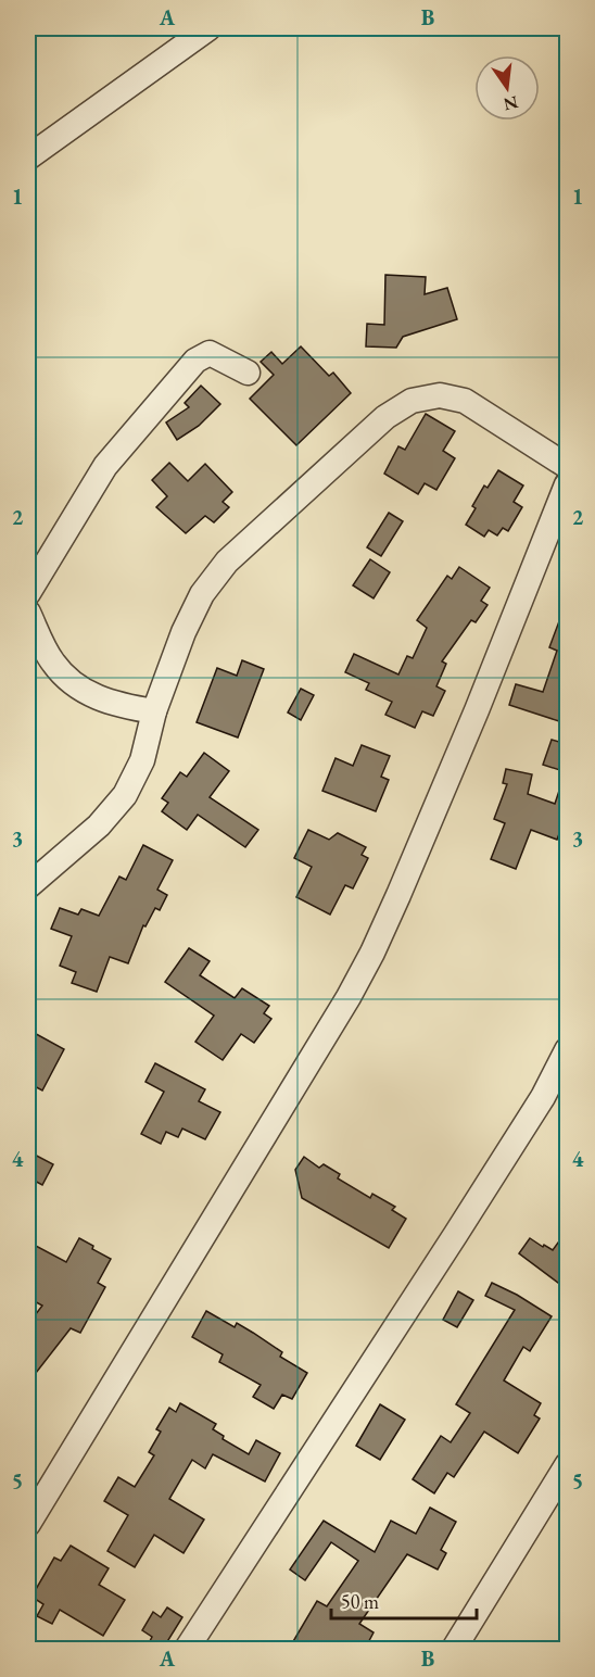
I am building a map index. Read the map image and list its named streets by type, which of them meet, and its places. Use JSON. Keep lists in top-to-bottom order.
{
  "scale_bar": "50 m",
  "north": "bottom",
  "grid": {
    "columns": ["A", "B"],
    "rows": [
      "1",
      "2",
      "3",
      "4",
      "5"
    ]
  }
}
